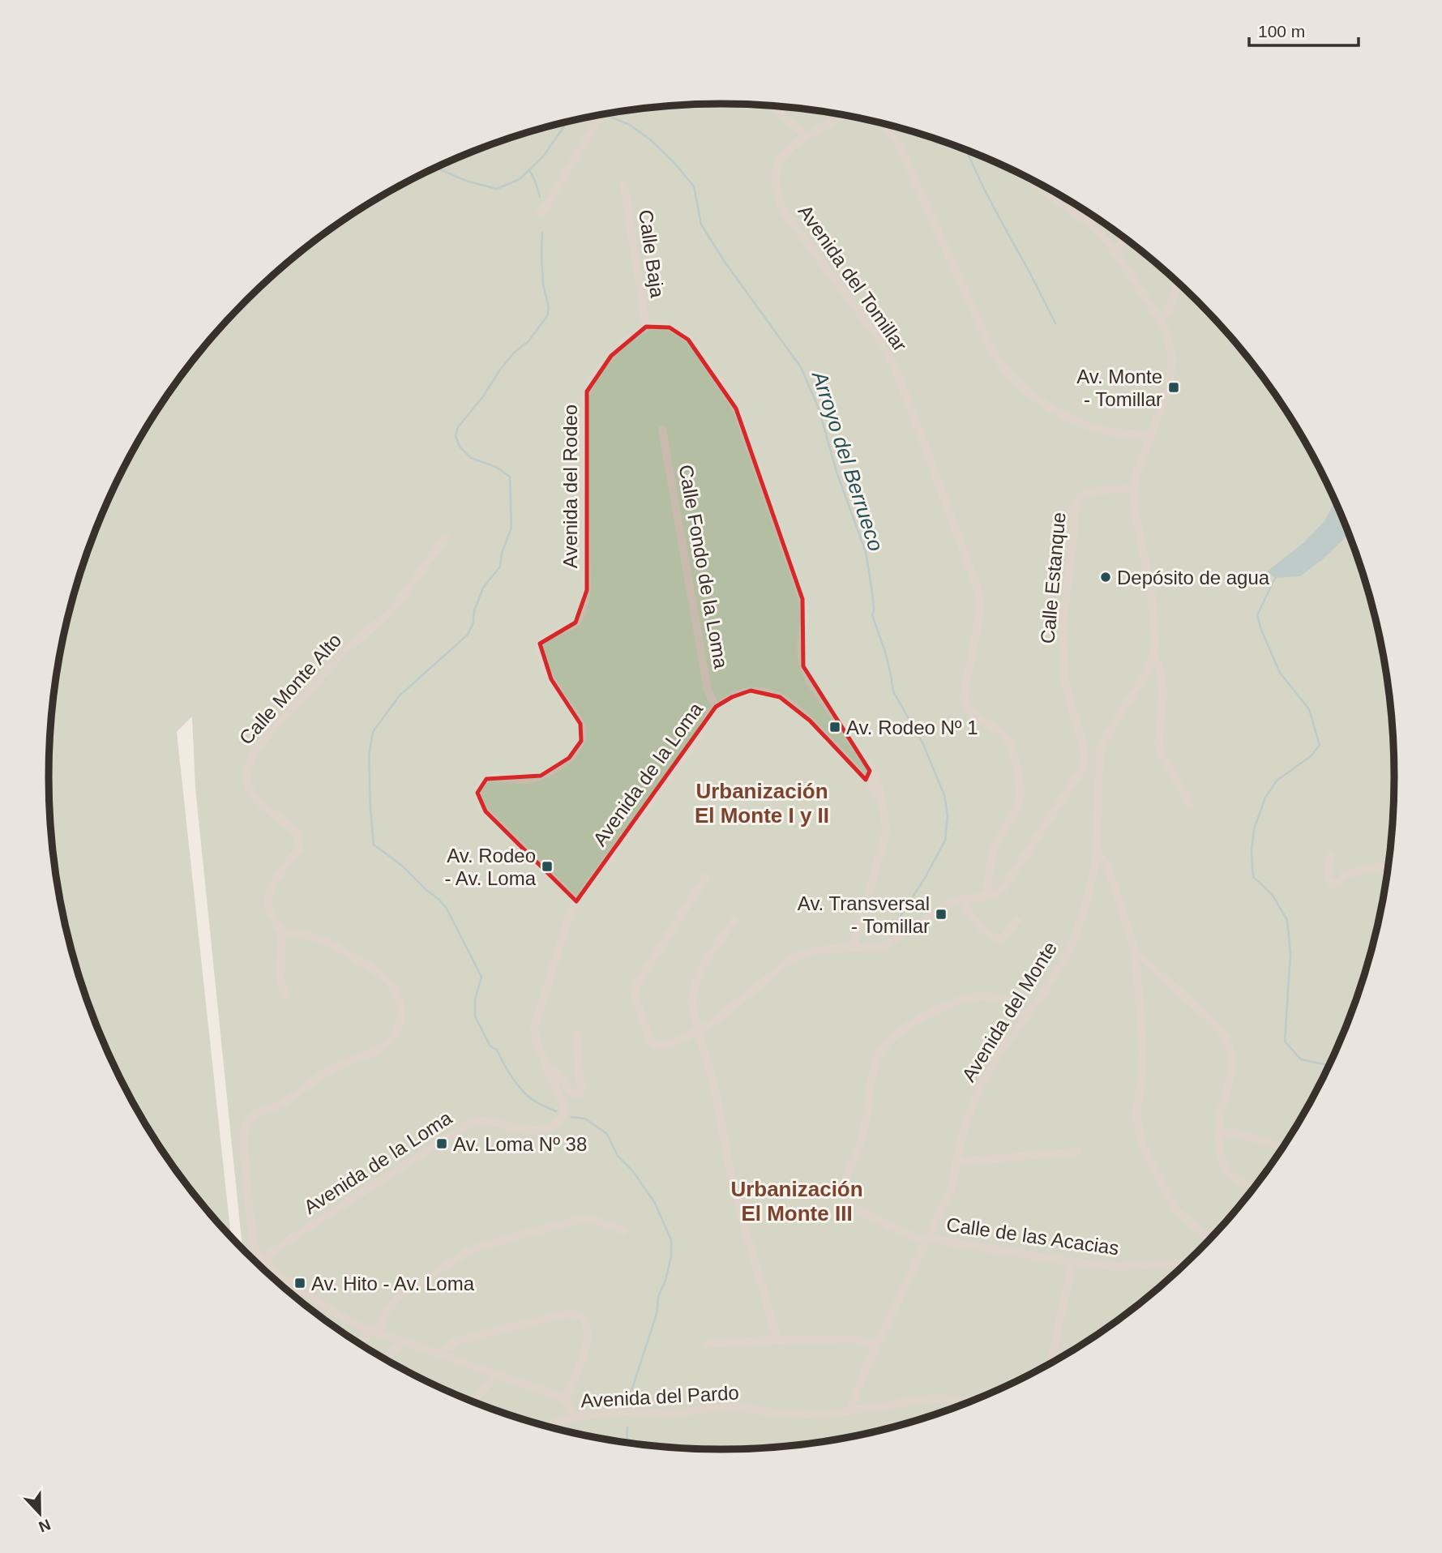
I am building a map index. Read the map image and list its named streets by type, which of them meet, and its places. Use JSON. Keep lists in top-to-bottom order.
{
  "streets": {
    "street": [
      "Calle Baja",
      "Avenida del Tomillar",
      "Avenida del Rodeo",
      "Calle Fondo de la Loma",
      "Calle Estanque",
      "Calle Monte Alto",
      "Avenida de la Loma",
      "Avenida del Monte",
      "Calle de las Acacias",
      "Avenida del Pardo"
    ]
  },
  "crossings": [
    ["Calle Baja", "Avenida del Rodeo"],
    ["Avenida del Tomillar", "Avenida del Monte"],
    ["Avenida del Rodeo", "Avenida de la Loma"],
    ["Calle Fondo de la Loma", "Avenida de la Loma"],
    ["Calle Estanque", "Avenida del Monte"],
    ["Avenida del Monte", "Calle de las Acacias"],
    ["Avenida del Monte", "Avenida del Pardo"]
  ],
  "districts": ["Urbanización El Monte I y II", "Urbanización El Monte III"],
  "water": ["Arroyo del Berrueco"],
  "places": {
    "transit": [
      "Av. Monte - Tomillar",
      "Av. Rodeo Nº 1",
      "Av. Rodeo - Av. Loma",
      "Av. Transversal - Tomillar",
      "Av. Loma Nº 38",
      "Av. Hito - Av. Loma"
    ],
    "other": ["Depósito de agua"]
  },
  "scale_bar": "100 m",
  "north": "bottom"
}
